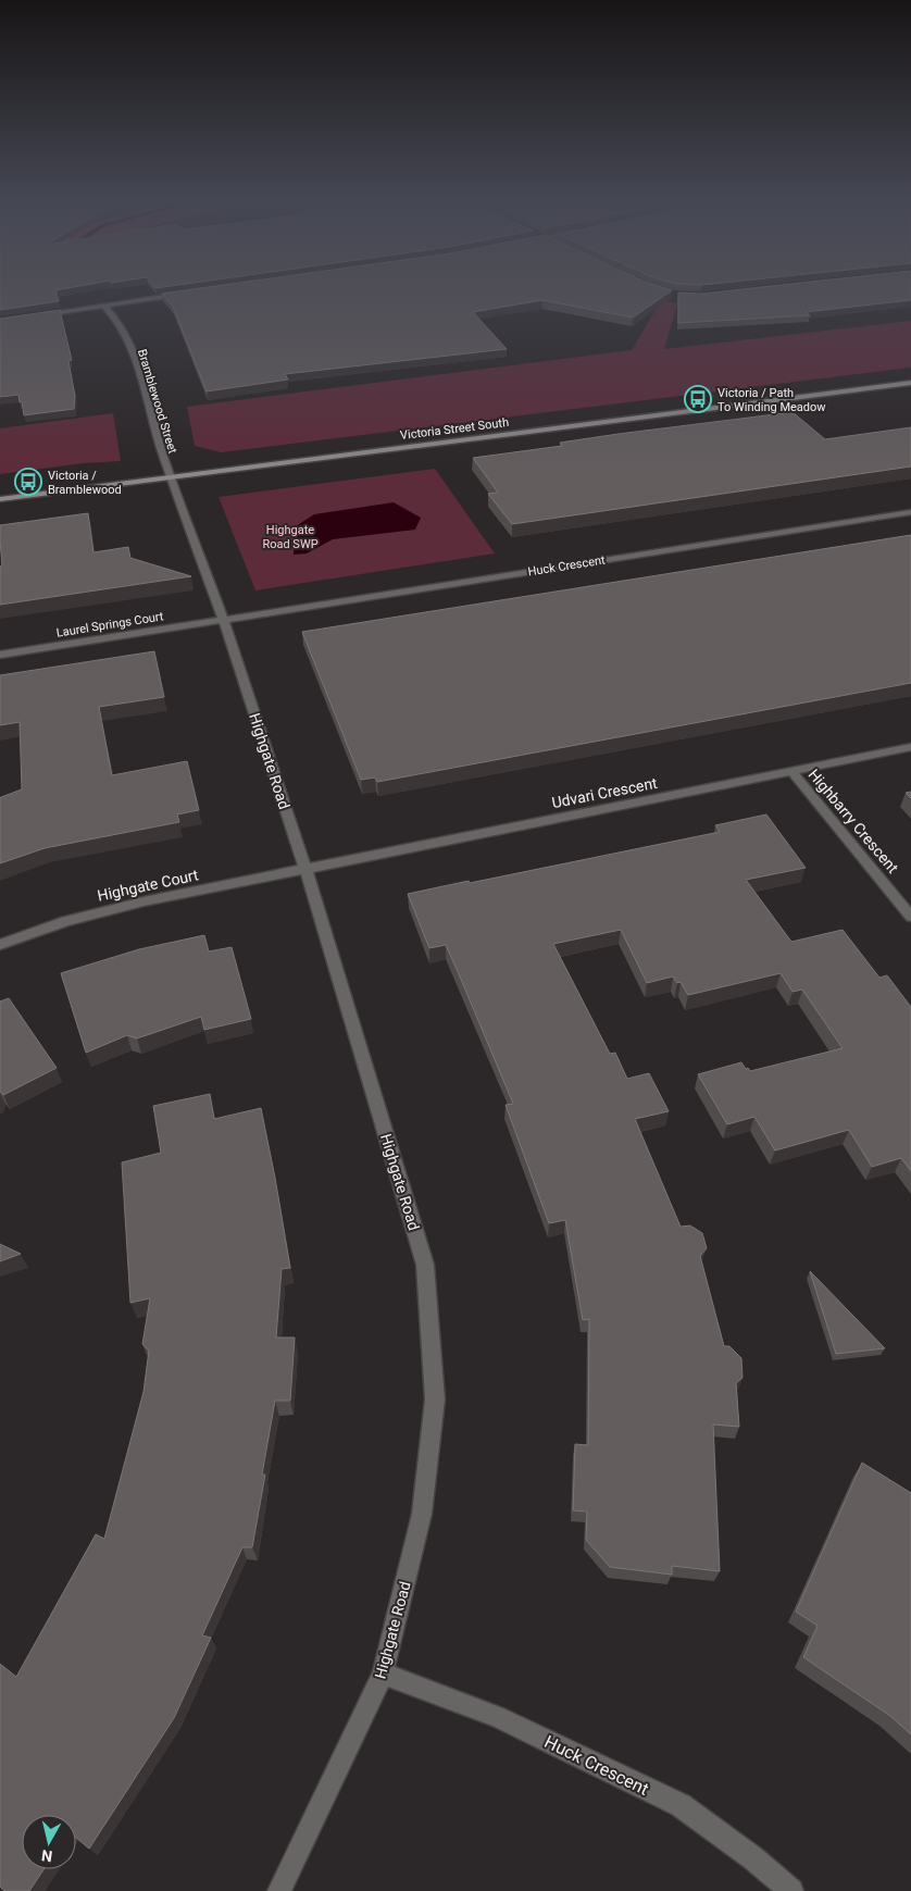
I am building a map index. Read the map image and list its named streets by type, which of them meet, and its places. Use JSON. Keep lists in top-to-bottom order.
{
  "streets": {
    "main road": ["Victoria Street South"],
    "street": [
      "Bramblewood Street",
      "Huck Crescent",
      "Laurel Springs Court",
      "Highgate Road",
      "Udvari Crescent",
      "Highbarry Crescent",
      "Highgate Court"
    ]
  },
  "crossings": [
    ["Bramblewood Street", "Victoria Street South"],
    ["Bramblewood Street", "Highgate Road"],
    ["Victoria Street South", "Highgate Road"],
    ["Huck Crescent", "Laurel Springs Court"],
    ["Huck Crescent", "Highgate Road"],
    ["Laurel Springs Court", "Highgate Road"],
    ["Highgate Road", "Udvari Crescent"],
    ["Highgate Road", "Highgate Court"],
    ["Udvari Crescent", "Highbarry Crescent"],
    ["Udvari Crescent", "Highgate Court"]
  ],
  "parks": ["Highgate Road SWP"],
  "places": {
    "bus stop": ["Victoria / Path To Winding Meadow", "Victoria / Bramblewood"]
  },
  "north": "bottom"
}
